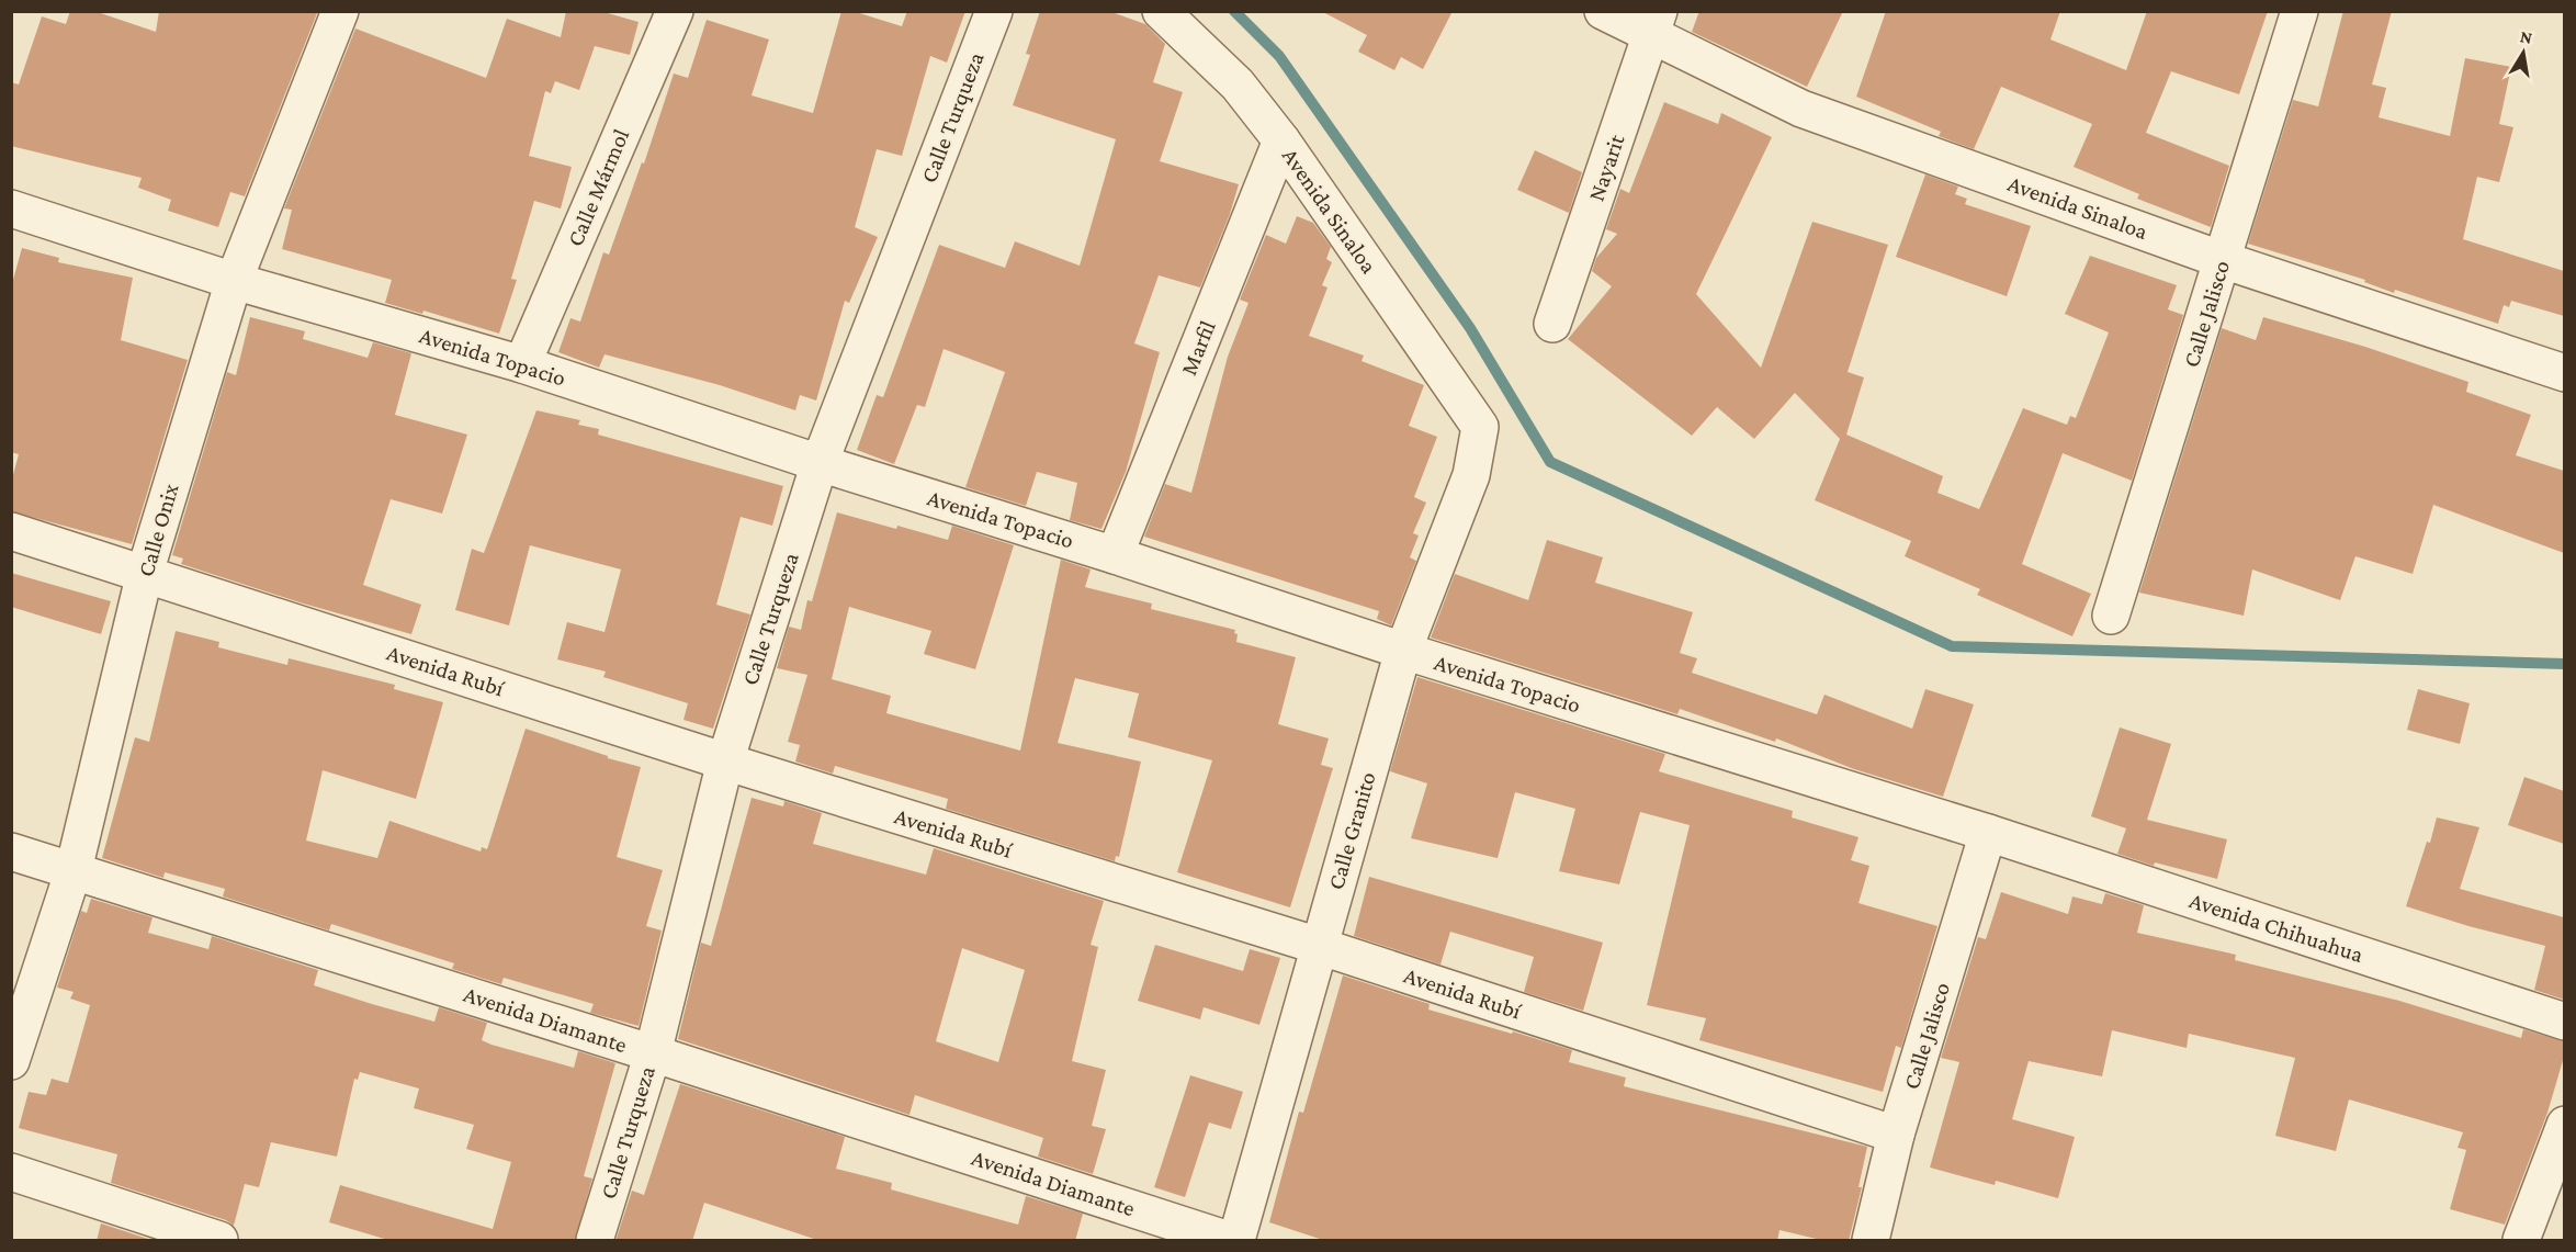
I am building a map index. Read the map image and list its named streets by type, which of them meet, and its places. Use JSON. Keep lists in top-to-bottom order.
{
  "streets": {
    "street": [
      "Calle Turqueza",
      "Nayarit",
      "Calle Mármol",
      "Avenida Sinaloa",
      "Calle Jalisco",
      "Marfil",
      "Avenida Topacio",
      "Calle Onix",
      "Avenida Rubí",
      "Calle Granito",
      "Avenida Chihuahua",
      "Avenida Diamante"
    ]
  },
  "crossings": [
    ["Calle Turqueza", "Avenida Topacio"],
    ["Calle Turqueza", "Avenida Rubí"],
    ["Calle Turqueza", "Avenida Diamante"],
    ["Nayarit", "Avenida Sinaloa"],
    ["Calle Mármol", "Avenida Topacio"],
    ["Avenida Sinaloa", "Calle Jalisco"],
    ["Avenida Sinaloa", "Marfil"],
    ["Avenida Sinaloa", "Calle Granito"],
    ["Calle Jalisco", "Avenida Topacio"],
    ["Calle Jalisco", "Avenida Rubí"],
    ["Calle Jalisco", "Avenida Chihuahua"],
    ["Marfil", "Avenida Topacio"],
    ["Avenida Topacio", "Calle Onix"],
    ["Avenida Topacio", "Calle Granito"],
    ["Avenida Topacio", "Avenida Chihuahua"],
    ["Calle Onix", "Avenida Rubí"],
    ["Calle Onix", "Avenida Diamante"],
    ["Avenida Rubí", "Calle Granito"]
  ],
  "north": "top"
}
